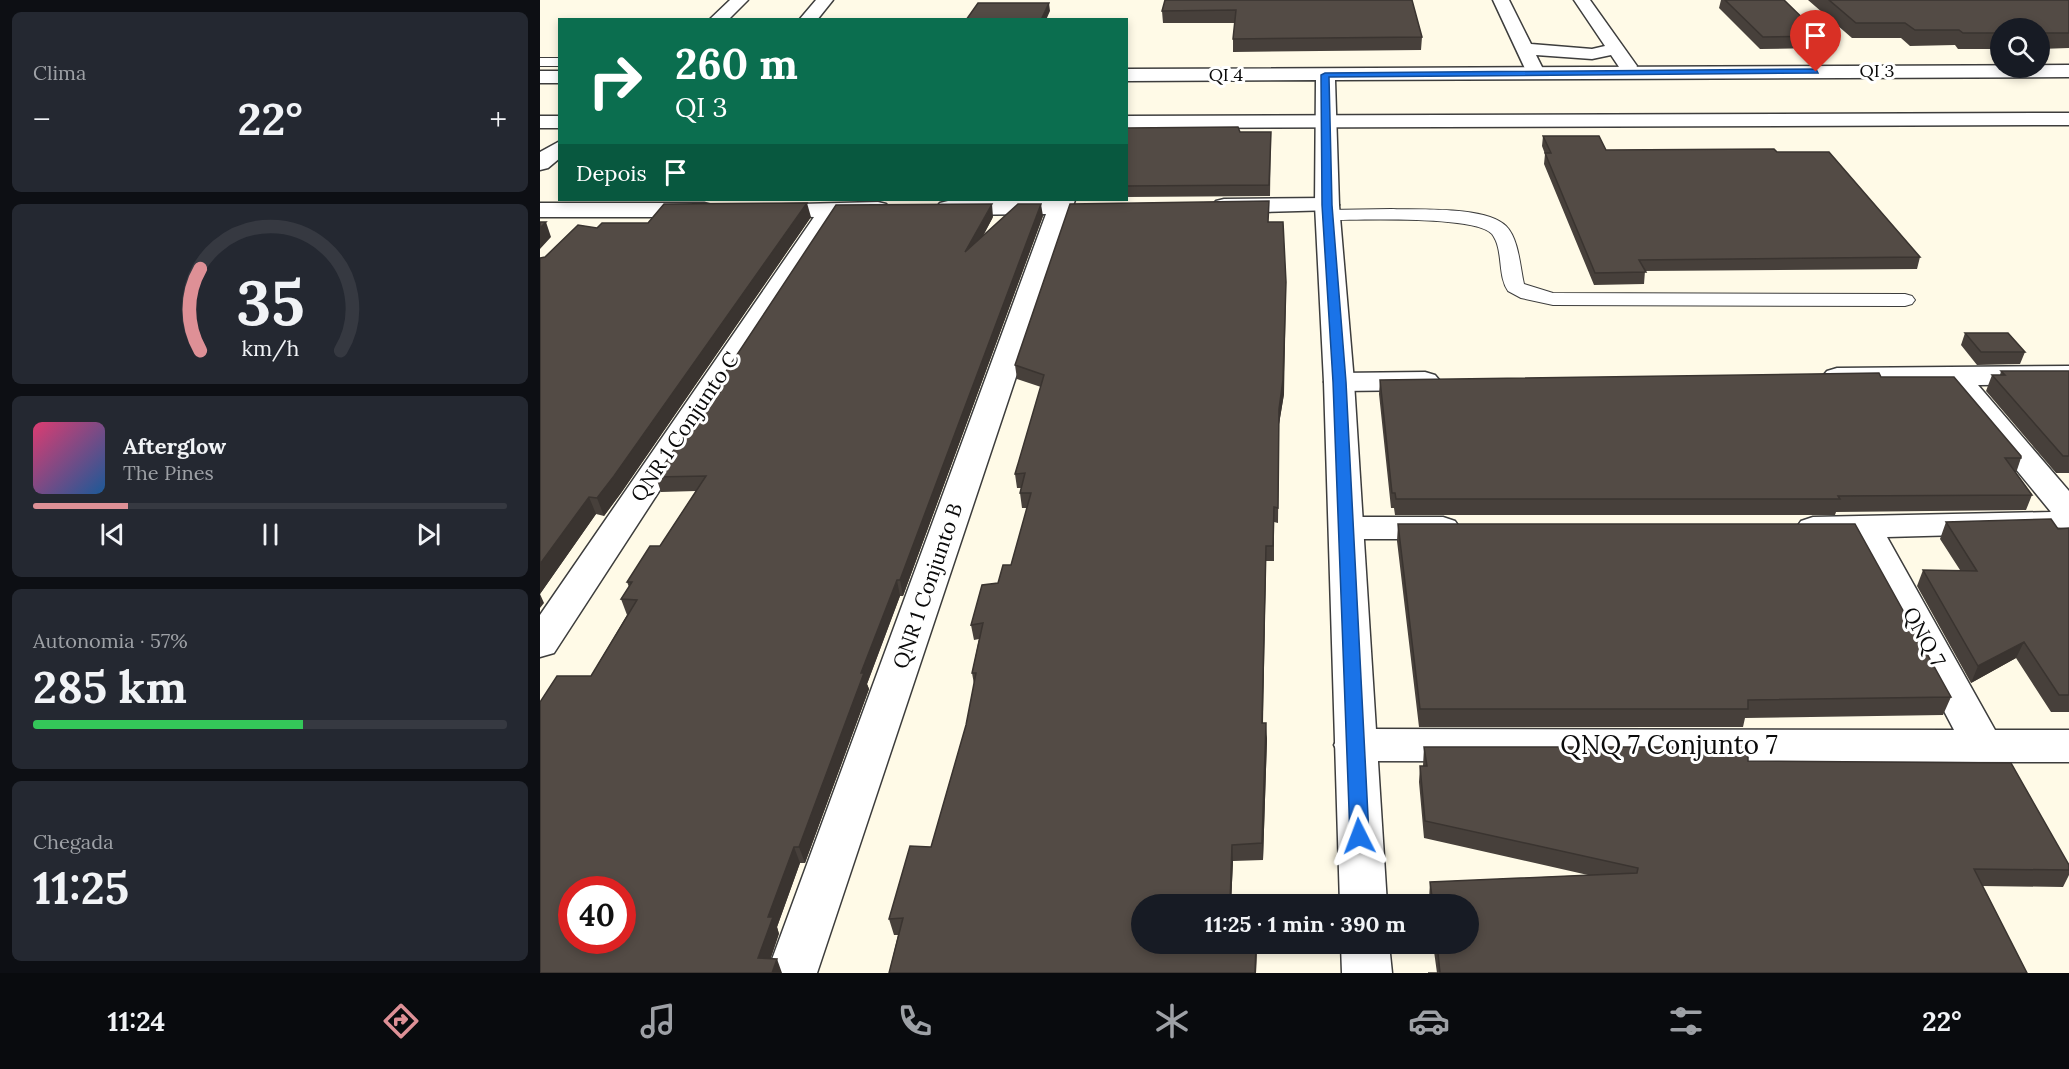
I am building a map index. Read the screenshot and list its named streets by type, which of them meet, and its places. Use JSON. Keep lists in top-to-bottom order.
{
  "streets": {
    "street": [
      "QI 3",
      "QI 4",
      "QNR 1 Conjunto C",
      "QNR 1 Conjunto B",
      "QNQ 7",
      "QNQ 7 Conjunto 7"
    ]
  },
  "crossings": [
    ["QI 3", "QI 4"],
    ["QNQ 7", "QNQ 7 Conjunto 7"]
  ],
  "page": {
    "tile": [
      "Clima",
      ["Autonomia · 57%", "285 km"],
      ["Chegada", "11:25"]
    ],
    "turn": ["260 m", "QI 3"],
    "heat": ["−", "22°", "+"],
    "then": "Depois",
    "song": ["Afterglow", "The Pines"],
    "limit": "40",
    "trip": "11:25 · 1 min · 390 m",
    "tabs": ["11:24", "22°"],
    "gauge": ["35", "km/h"]
  }
}
